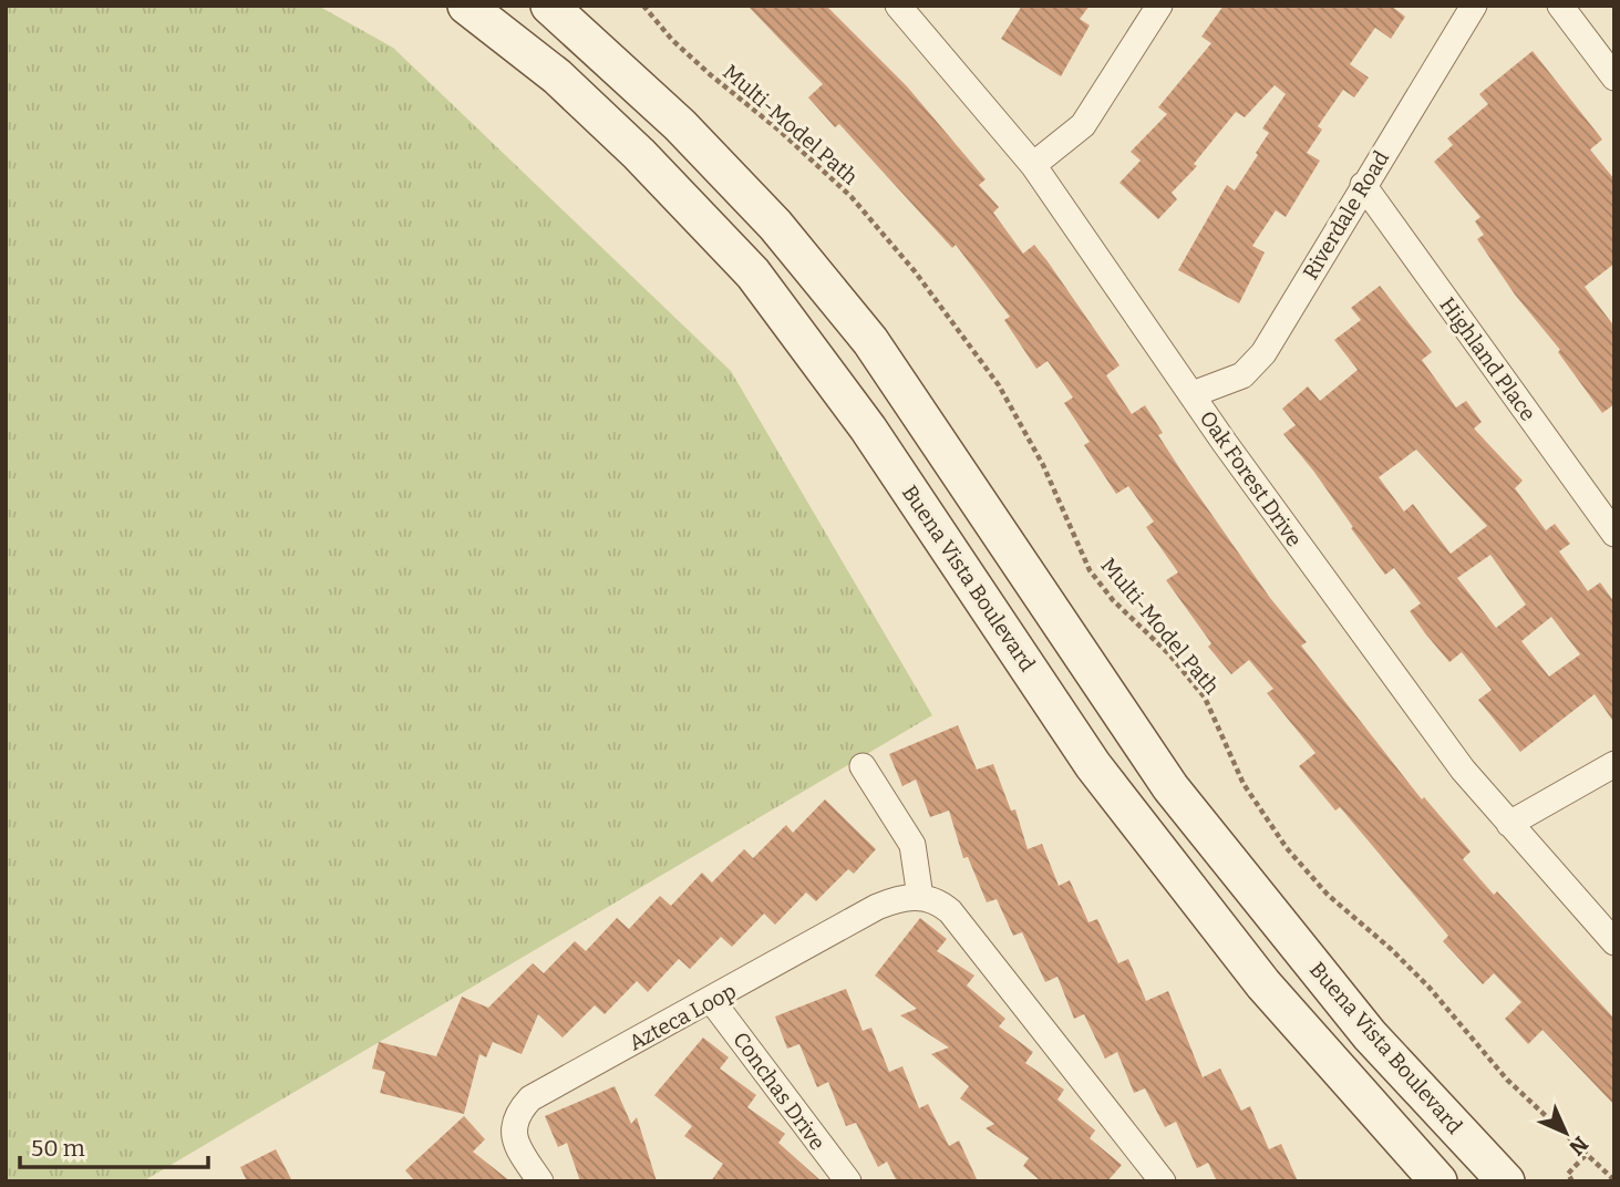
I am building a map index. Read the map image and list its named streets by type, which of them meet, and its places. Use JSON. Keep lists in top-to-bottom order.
{
  "streets": {
    "main road": ["Buena Vista Boulevard"],
    "street": [
      "Riverdale Road",
      "Highland Place",
      "Oak Forest Drive",
      "Azteca Loop",
      "Conchas Drive"
    ],
    "path": ["Multi-Model Path"]
  },
  "crossings": [
    ["Riverdale Road", "Highland Place"],
    ["Riverdale Road", "Oak Forest Drive"],
    ["Azteca Loop", "Conchas Drive"]
  ],
  "scale_bar": "50 m",
  "north": "bottom right"
}
